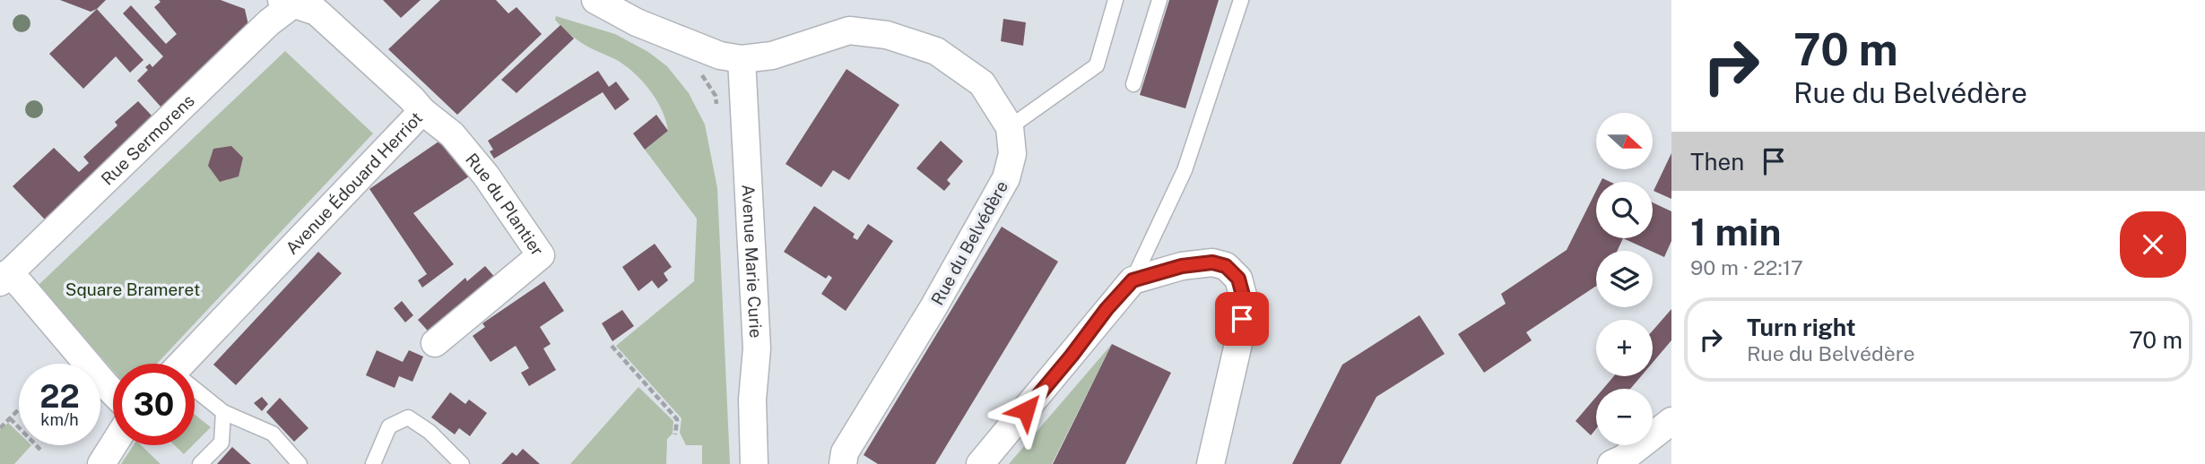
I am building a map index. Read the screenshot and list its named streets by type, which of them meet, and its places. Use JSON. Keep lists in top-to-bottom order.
{
  "streets": {
    "street": [
      "Rue Sermorens",
      "Avenue Édouard Herriot",
      "Rue du Plantier",
      "Rue du Belvédère",
      "Avenue Marie Curie"
    ]
  },
  "crossings": [
    ["Rue Sermorens", "Avenue Édouard Herriot"],
    ["Avenue Édouard Herriot", "Rue du Plantier"],
    ["Rue du Belvédère", "Avenue Marie Curie"]
  ],
  "parks": ["Square Brameret"],
  "north": "right",
  "page": {
    "turn": ["70 m", "Rue du Belvédère"],
    "map_buttons": ["+", "−"],
    "then": "Then",
    "heading": ["1 min", "90 m · 22:17"],
    "list": [
      {
        "name": "Turn right",
        "note": "Rue du Belvédère",
        "value": "70 m"
      }
    ],
    "speed": "22 km/h",
    "limit": "30"
  }
}
